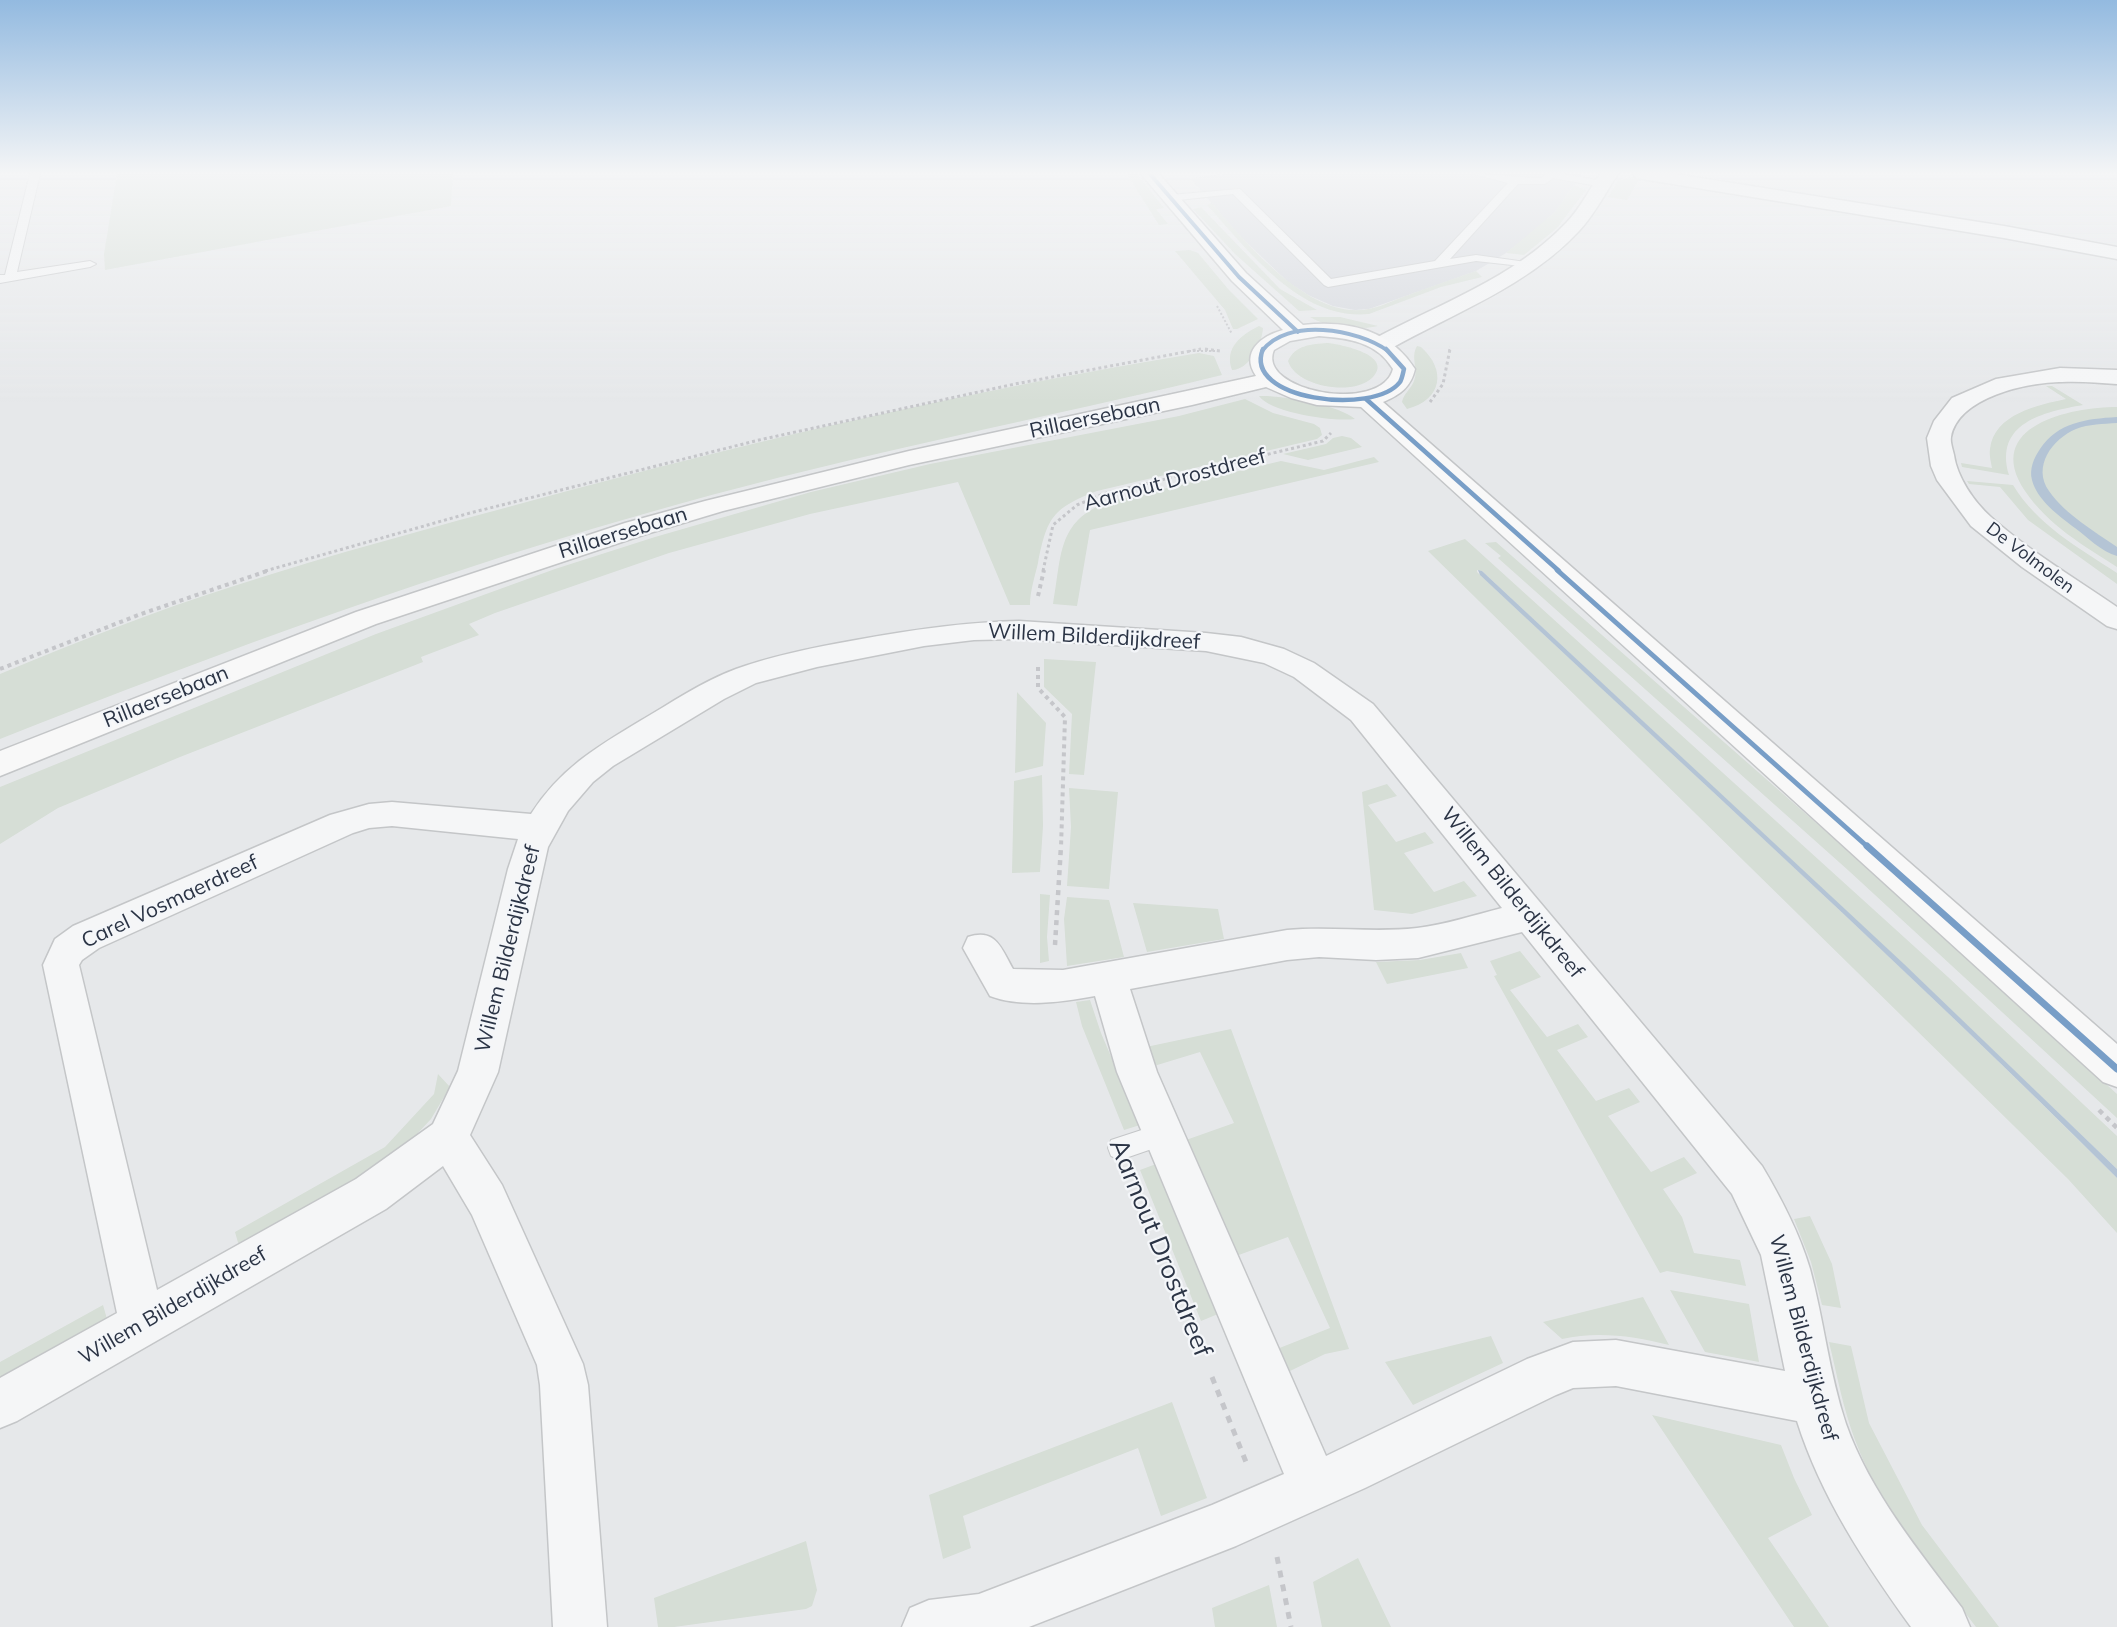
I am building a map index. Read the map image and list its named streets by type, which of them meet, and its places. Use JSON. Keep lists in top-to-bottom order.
{
  "streets": {
    "street": [
      "Rillaersebaan",
      "Aarnout Drostdreef",
      "De Volmolen",
      "Willem Bilderdijkdreef",
      "Carel Vosmaerdreef"
    ]
  },
  "crossings": [
    ["Aarnout Drostdreef", "Willem Bilderdijkdreef"],
    ["Willem Bilderdijkdreef", "Carel Vosmaerdreef"]
  ]
}
